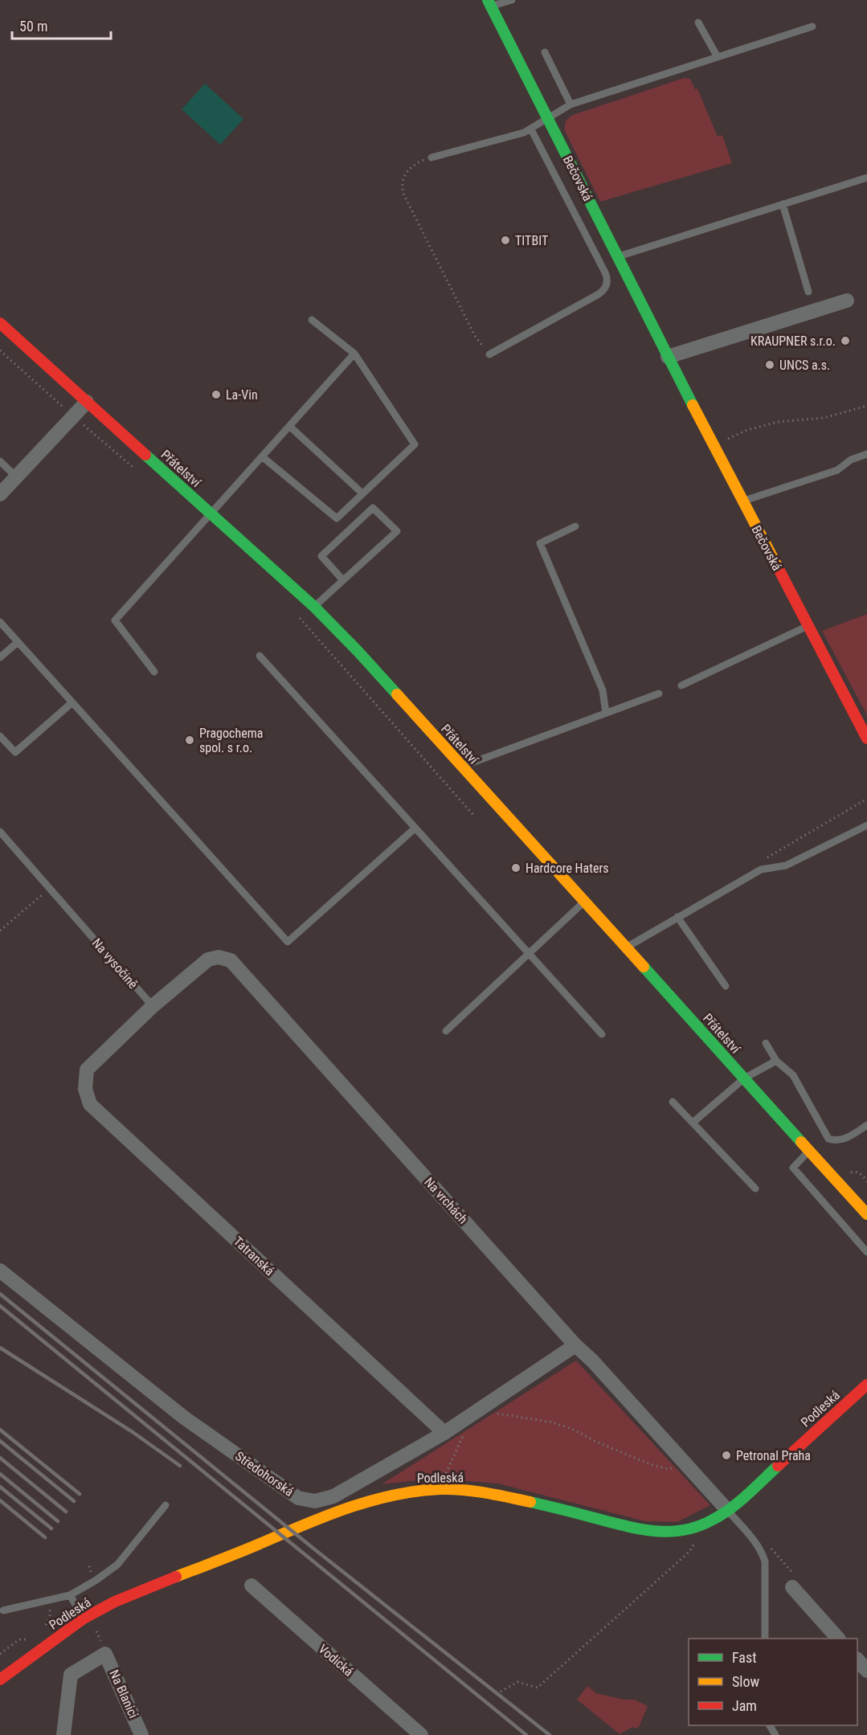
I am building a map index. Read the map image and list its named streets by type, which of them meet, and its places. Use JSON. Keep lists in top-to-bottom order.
{
  "streets": {
    "main road": ["Bečovská", "Přátelství", "Podleská"],
    "street": [
      "Na vrchách",
      "Tatranská",
      "Středohorská",
      "Vodická",
      "Na Blanici"
    ],
    "lane": ["Na vysočině"]
  },
  "crossings": [
    ["Na vysočině", "Na vrchách"],
    ["Na vysočině", "Tatranská"],
    ["Na vrchách", "Tatranská"],
    ["Na vrchách", "Podleská"],
    ["Na vrchách", "Středohorská"],
    ["Tatranská", "Středohorská"]
  ],
  "places": [
    "TITBIT",
    "KRAUPNER s.r.o.",
    "UNCS a.s.",
    "La-Vin",
    "Pragochema spol. s r.o.",
    "Hardcore Haters",
    "Petronal Praha"
  ],
  "legend": ["Fast", "Slow", "Jam"],
  "scale_bar": "50 m"
}
